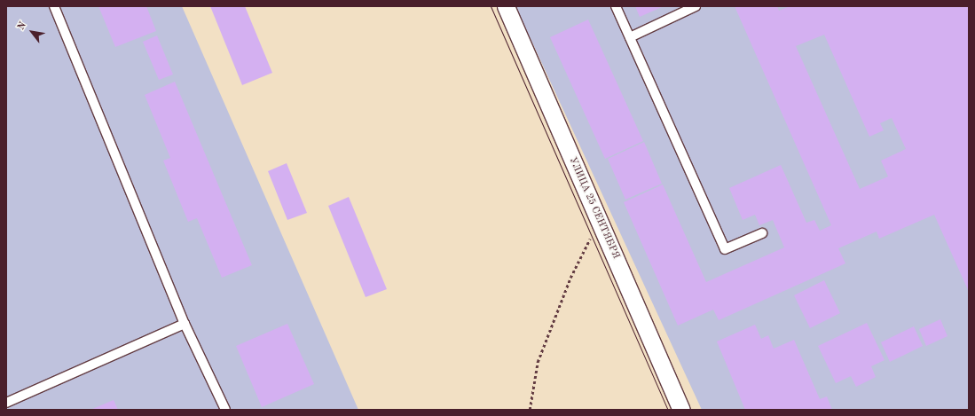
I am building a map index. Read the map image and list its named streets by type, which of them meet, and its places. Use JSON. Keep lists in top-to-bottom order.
{
  "streets": {
    "street": ["УЛИЦА 25 СЕНТЯБРЯ"]
  },
  "north": "top left"
}
